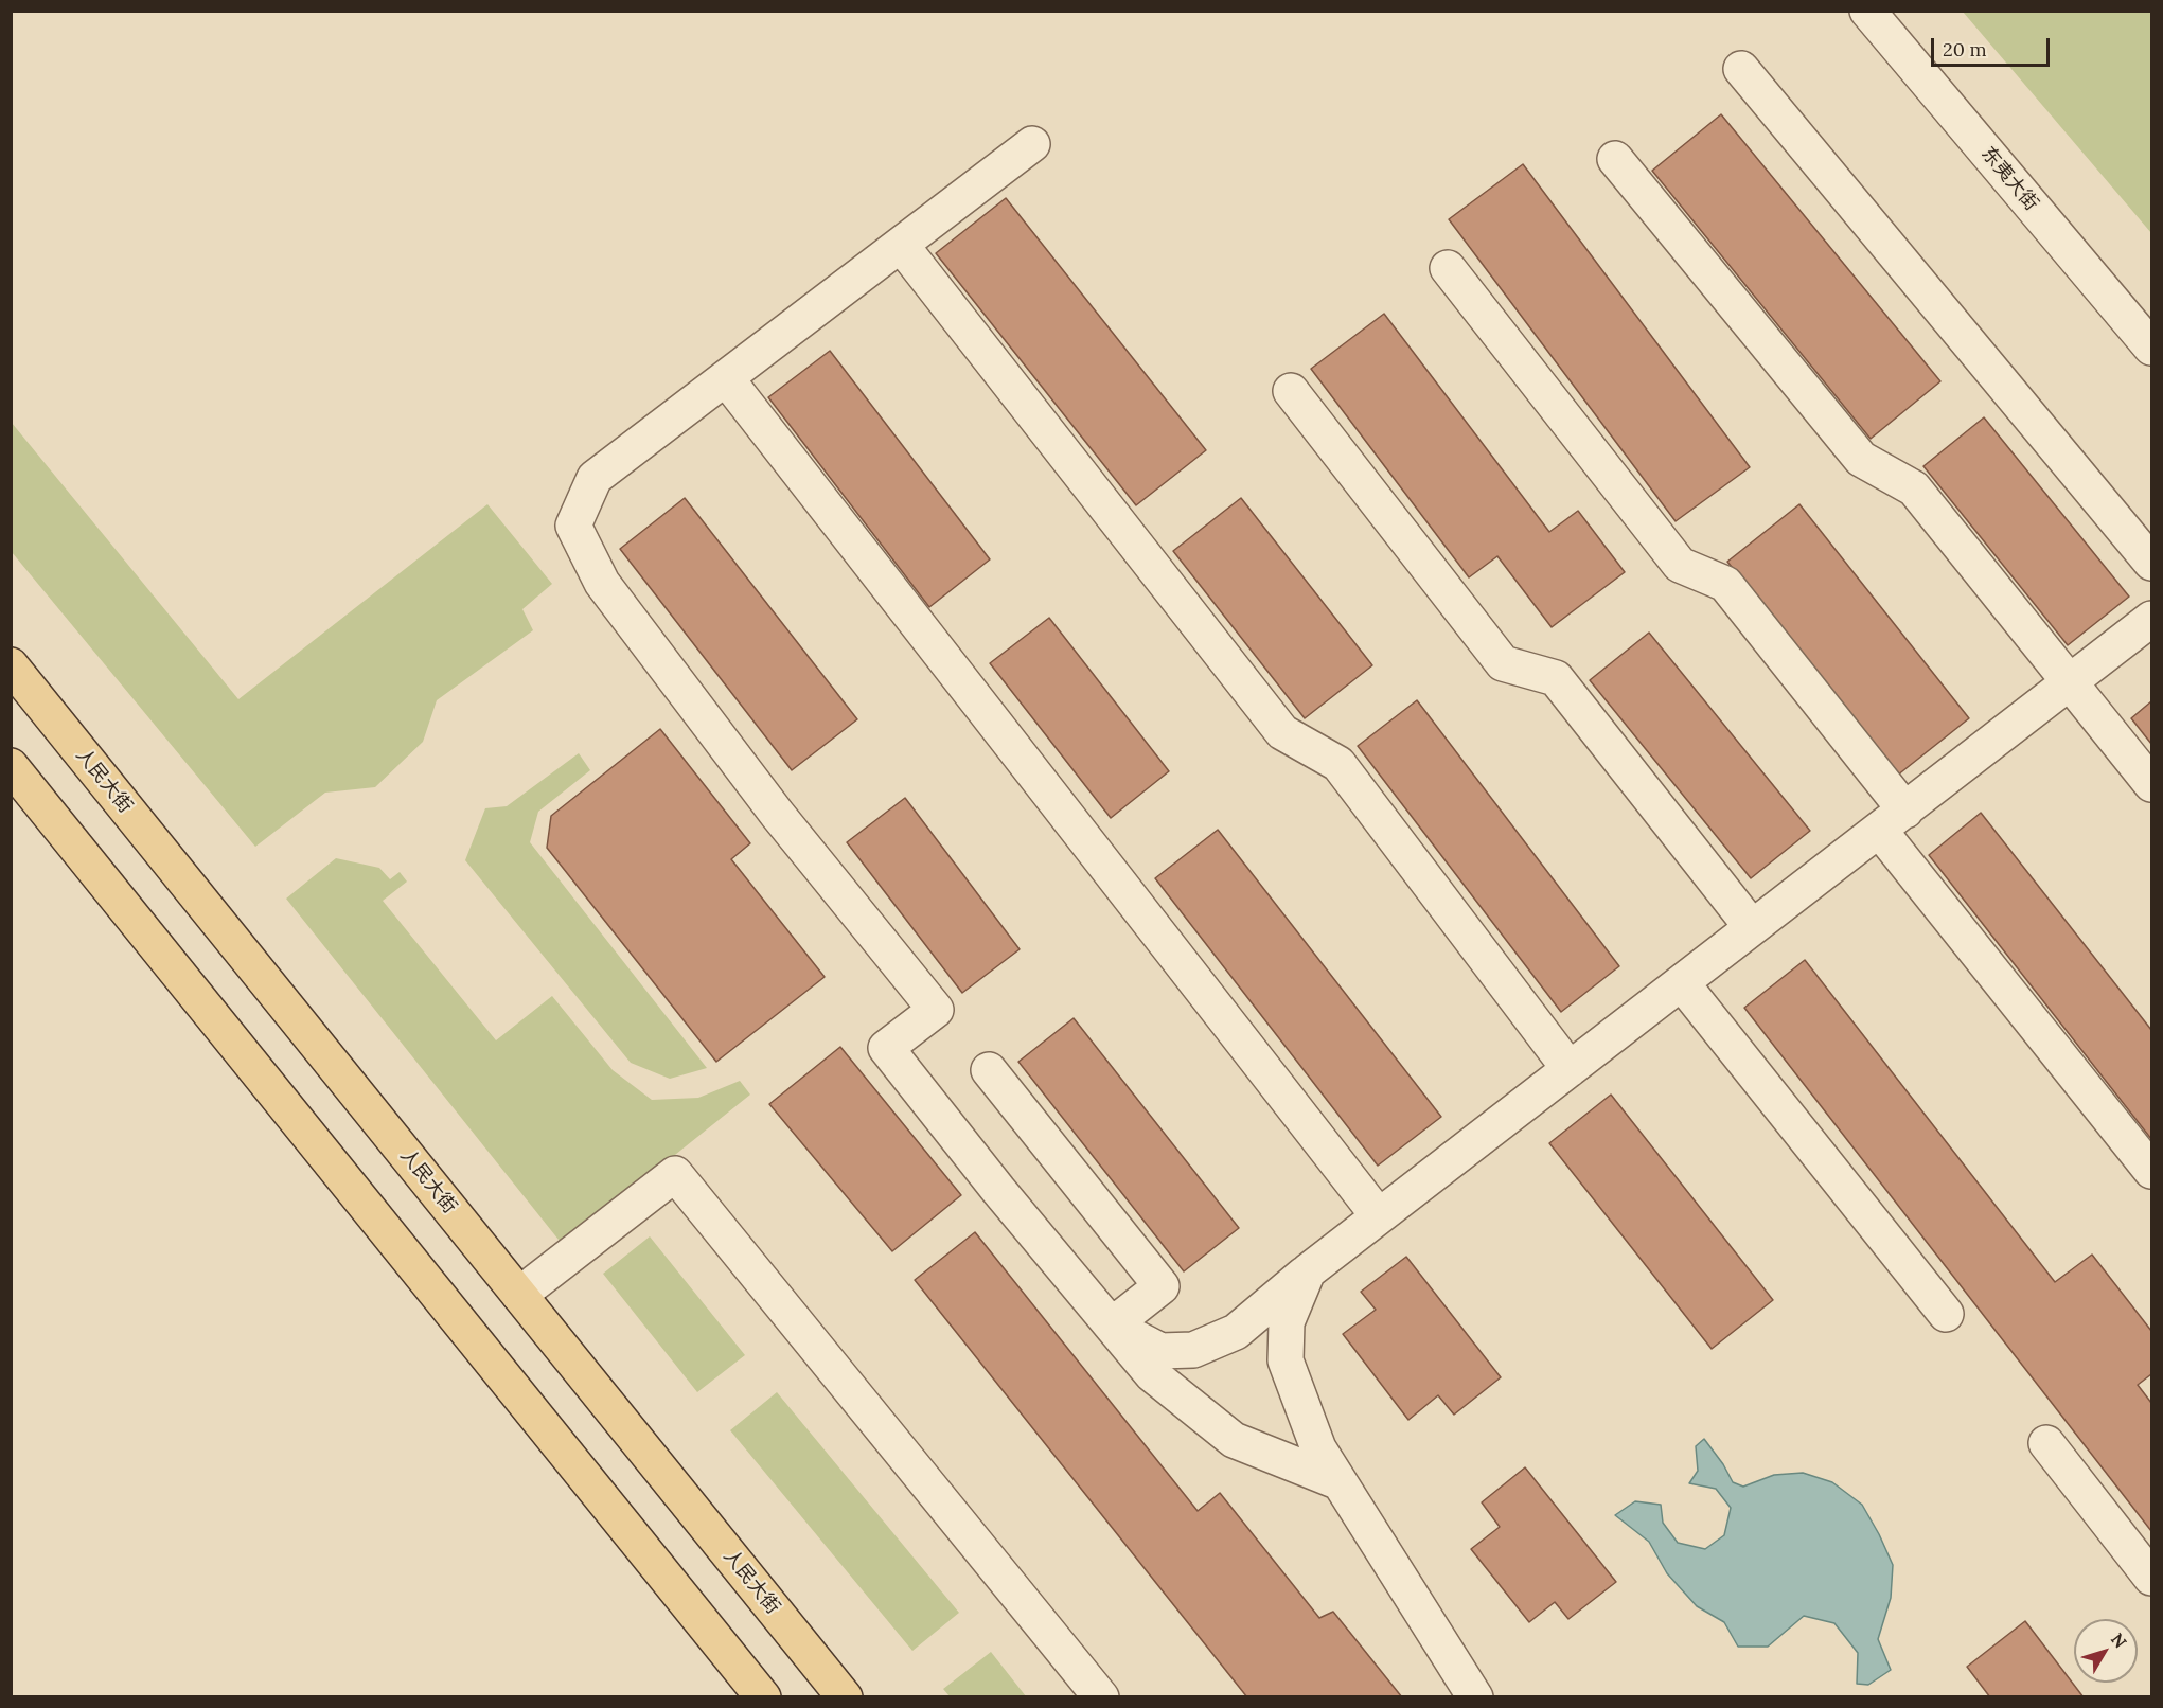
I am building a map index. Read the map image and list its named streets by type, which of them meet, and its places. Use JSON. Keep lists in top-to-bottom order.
{
  "streets": {
    "main road": ["人民大街"],
    "street": ["东夷大街"]
  },
  "scale_bar": "20 m",
  "north": "top right"
}
